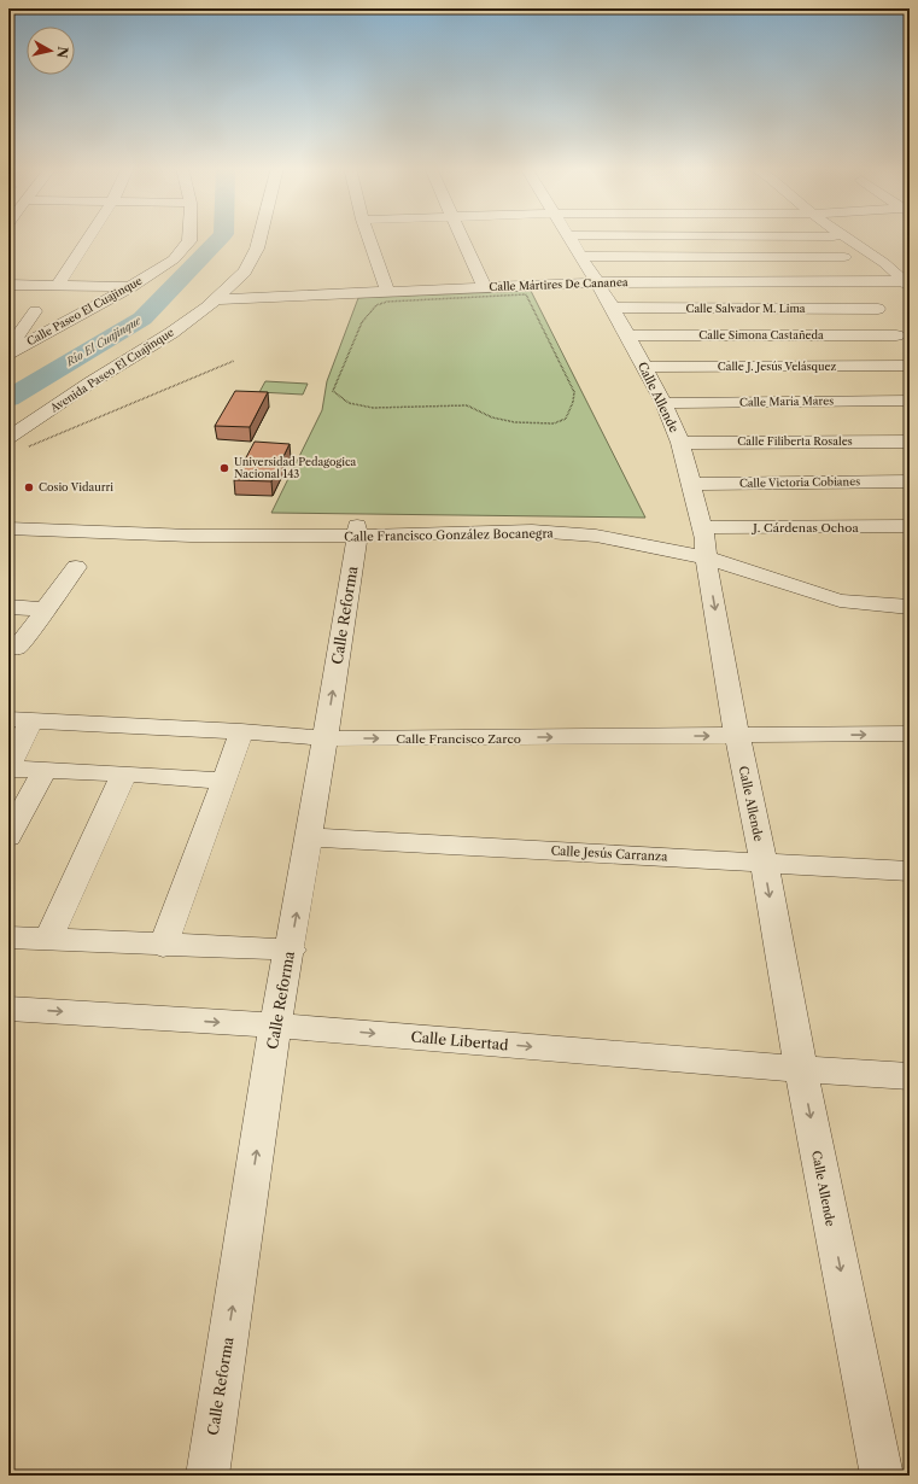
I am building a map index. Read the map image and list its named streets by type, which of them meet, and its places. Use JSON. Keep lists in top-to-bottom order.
{
  "streets": {
    "street": [
      "Calle Mártires De Cananea",
      "Calle Salvador M. Lima",
      "Calle Paseo El Cuajinque",
      "Calle Simona Castañeda",
      "Calle J. Jesús Velásquez",
      "Avenida Paseo El Cuajinque",
      "Calle Allende",
      "Calle María Mares",
      "Calle Filiberta Rosales",
      "Calle Victoria Cobianes",
      "J. Cárdenas Ochoa",
      "Calle Francisco González Bocanegra",
      "Calle Reforma",
      "Calle Francisco Zarco",
      "Calle Jesús Carranza",
      "Calle Libertad"
    ]
  },
  "crossings": [
    ["Calle Mártires De Cananea", "Avenida Paseo El Cuajinque"],
    ["Calle Mártires De Cananea", "Calle Allende"],
    ["Calle Salvador M. Lima", "Calle Allende"],
    ["Calle Simona Castañeda", "Calle Allende"],
    ["Calle J. Jesús Velásquez", "Calle Allende"],
    ["Calle Allende", "Calle María Mares"],
    ["Calle Allende", "Calle Filiberta Rosales"],
    ["Calle Allende", "Calle Victoria Cobianes"],
    ["Calle Allende", "J. Cárdenas Ochoa"],
    ["Calle Allende", "Calle Francisco González Bocanegra"],
    ["Calle Allende", "Calle Francisco Zarco"],
    ["Calle Allende", "Calle Jesús Carranza"],
    ["Calle Allende", "Calle Libertad"],
    ["J. Cárdenas Ochoa", "Calle Francisco González Bocanegra"],
    ["Calle Francisco González Bocanegra", "Calle Reforma"],
    ["Calle Reforma", "Calle Francisco Zarco"],
    ["Calle Reforma", "Calle Jesús Carranza"],
    ["Calle Reforma", "Calle Libertad"]
  ],
  "one_way": ["Calle Allende", "Calle Reforma", "Calle Francisco Zarco"],
  "water": ["Río El Cuajinque"],
  "places": ["Universidad Pedagogica Nacional 143", "Cosio Vidaurri"],
  "north": "right"
}
